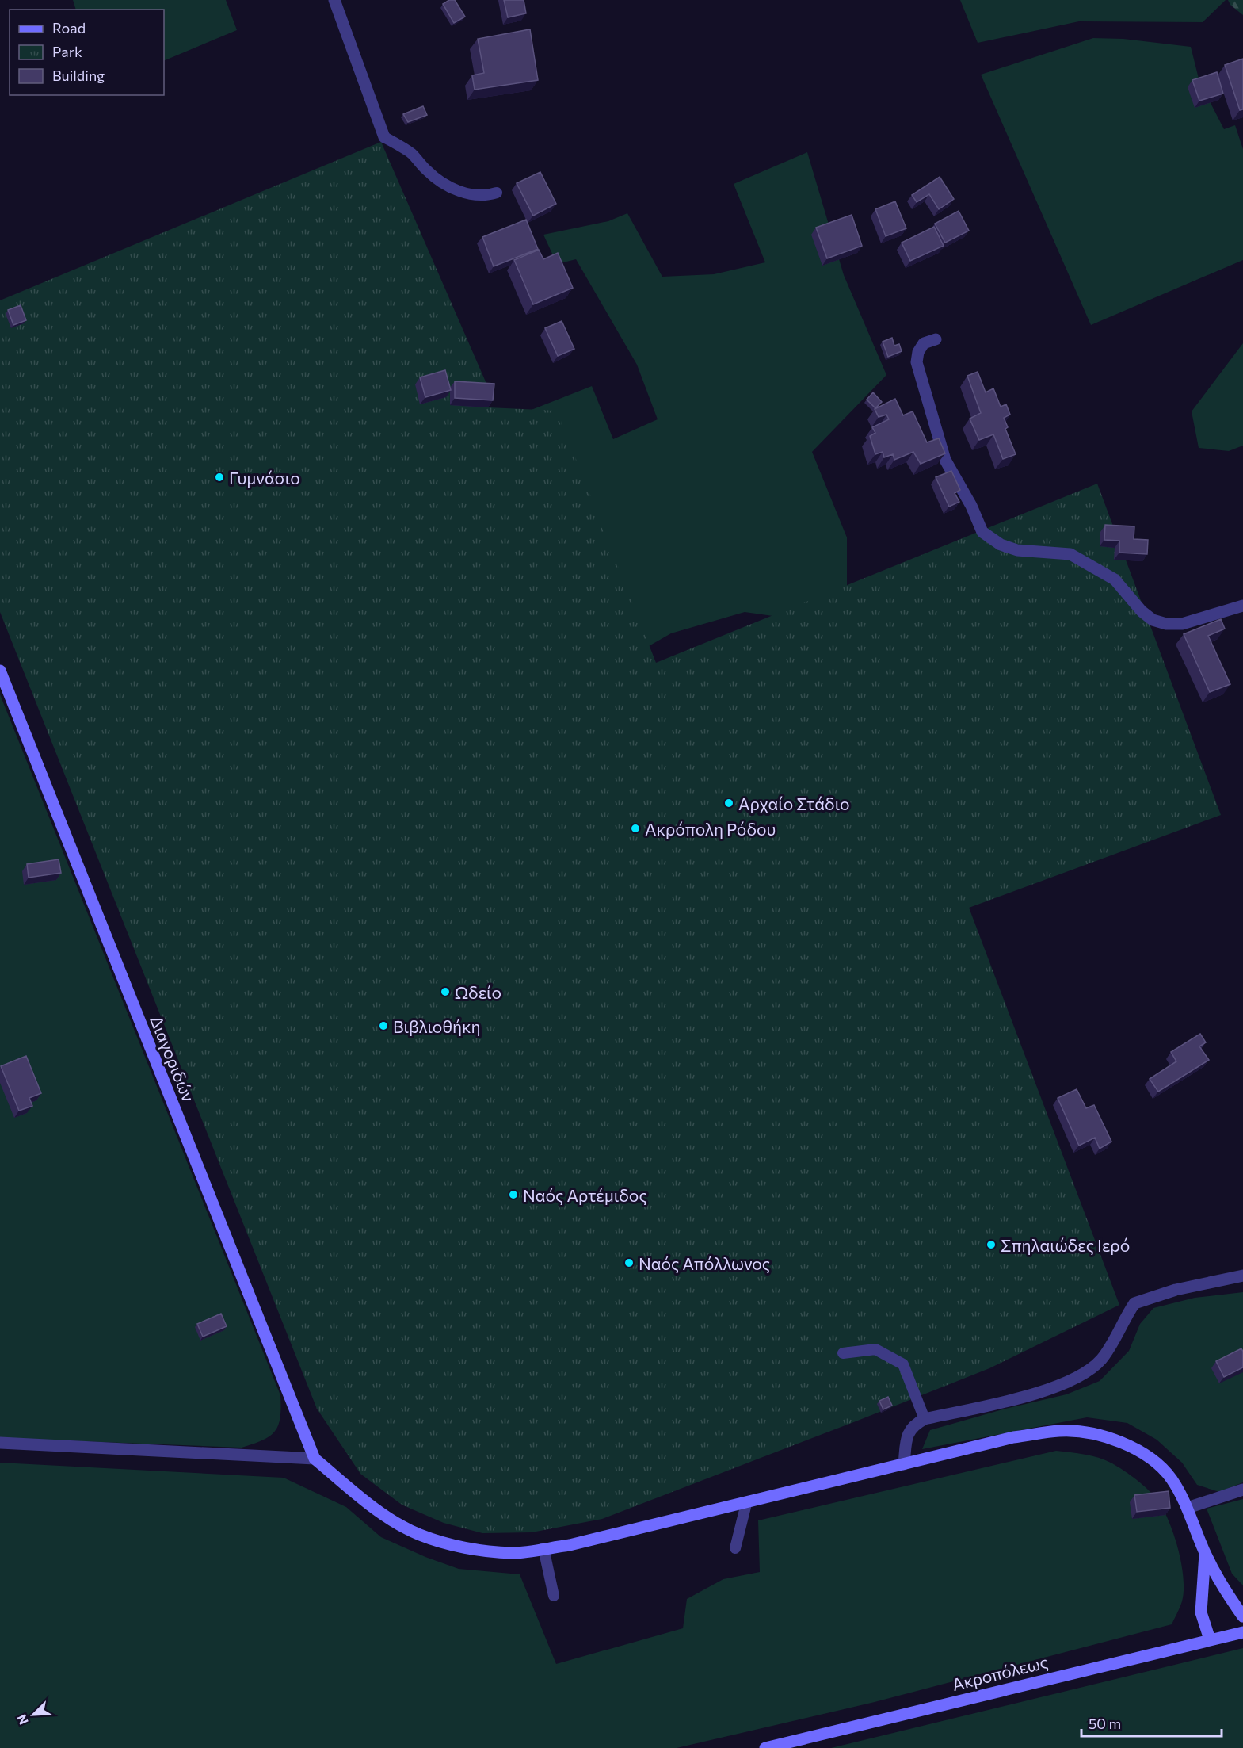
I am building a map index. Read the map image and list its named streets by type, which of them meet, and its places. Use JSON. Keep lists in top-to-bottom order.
{
  "streets": {
    "street": ["Διαγοριδών", "Ακροπόλεως"]
  },
  "places": [
    "Γυμνάσιο",
    "Αρχαίο Στάδιο",
    "Ακρόπολη Ρόδου",
    "Ωδείο",
    "Βιβλιοθήκη",
    "Ναός Αρτέμιδος",
    "Σπηλαιώδες Ιερό",
    "Ναός Απόλλωνος"
  ],
  "legend": ["Road", "Park", "Building"],
  "scale_bar": "50 m",
  "north": "bottom left"
}
